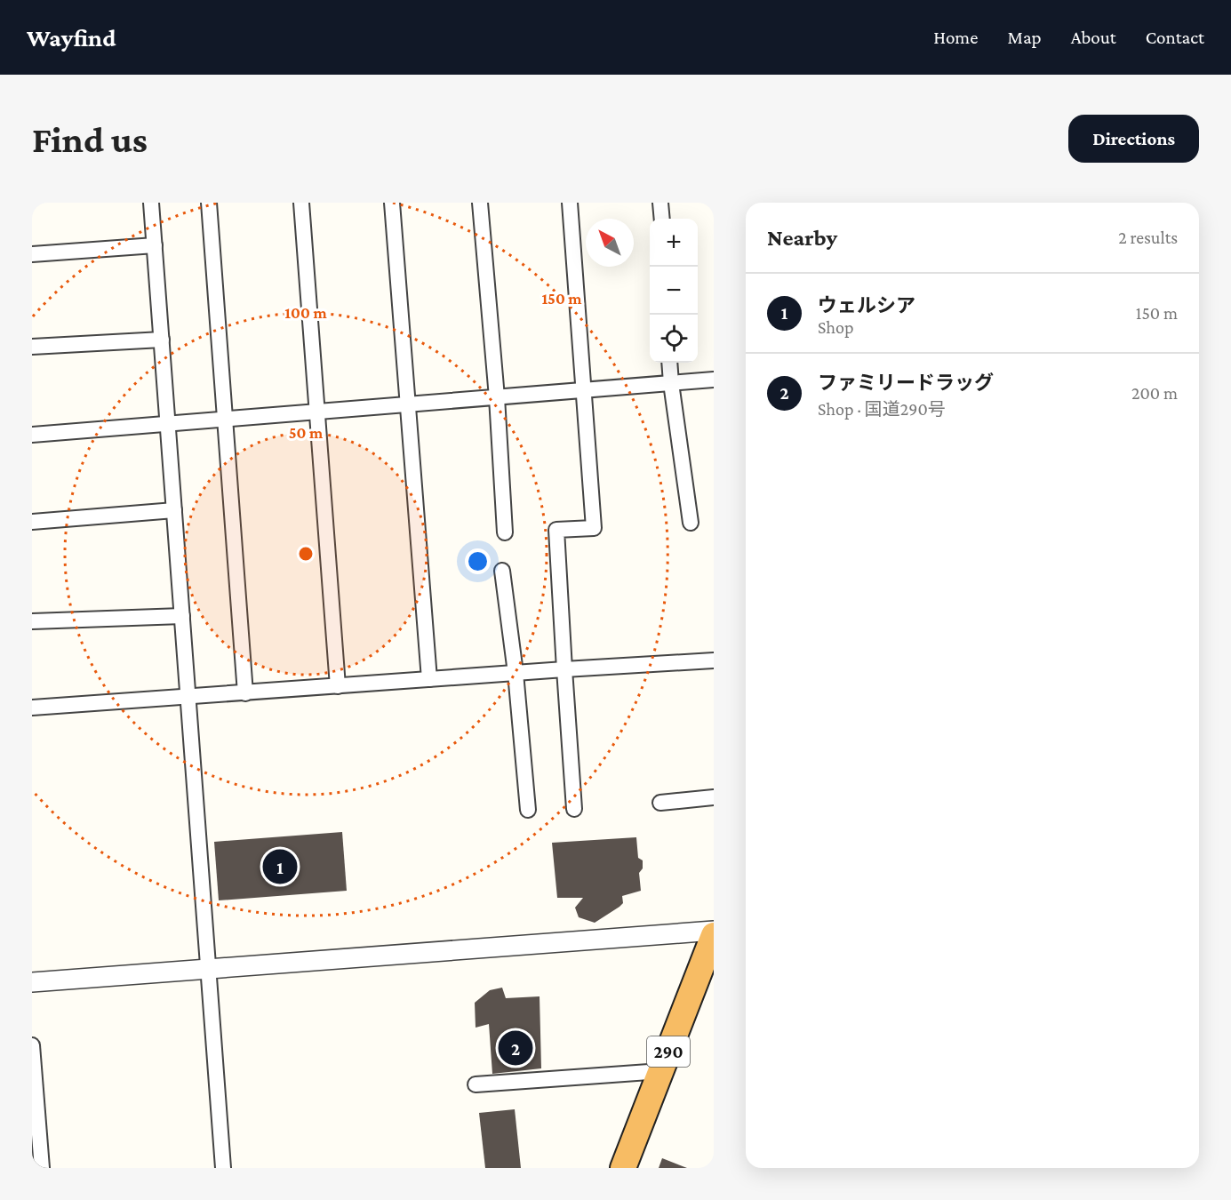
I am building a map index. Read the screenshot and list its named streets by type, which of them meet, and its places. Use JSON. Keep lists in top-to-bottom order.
{
  "streets": {
    "highway": ["290"]
  },
  "north": "top left",
  "page": {
    "header": "Wayfind",
    "nav": [
      "Home",
      "Map",
      "About",
      "Contact"
    ],
    "buttons": "Directions",
    "title": "Find us",
    "heading": ["Nearby", "2 results"],
    "map_buttons": ["+", "−"],
    "list": [
      {
        "mark": "1",
        "name": "ウェルシア",
        "note": "Shop",
        "value": "150 m"
      },
      {
        "mark": "2",
        "name": "ファミリードラッグ",
        "note": "Shop · 国道290号",
        "value": "200 m"
      }
    ],
    "pins": ["1", "2"]
  },
  "rings": ["150 m", "100 m", "50 m"]
}
